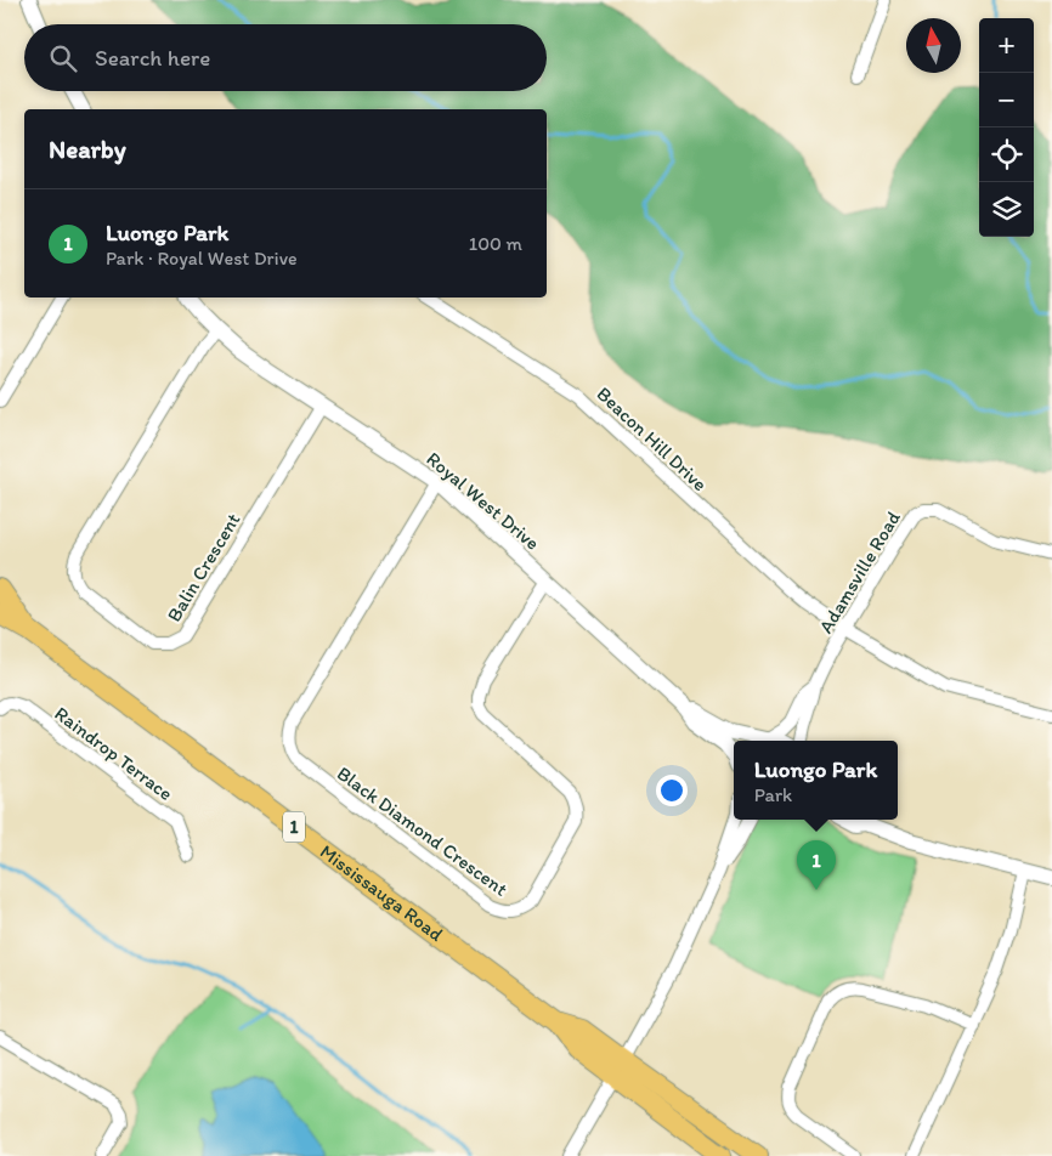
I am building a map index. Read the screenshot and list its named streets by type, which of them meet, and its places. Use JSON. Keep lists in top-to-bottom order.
{
  "streets": {
    "main road": ["1", "Mississauga Road"],
    "street": [
      "Beacon Hill Drive",
      "Royal West Drive",
      "Balin Crescent",
      "Adamsville Road",
      "Raindrop Terrace",
      "Black Diamond Crescent"
    ]
  },
  "crossings": [
    ["Beacon Hill Drive", "Adamsville Road"],
    ["Royal West Drive", "Balin Crescent"],
    ["Royal West Drive", "Black Diamond Crescent"]
  ],
  "north": "top",
  "page": {
    "map_buttons": ["+", "−"],
    "search": "Search here",
    "heading": "Nearby",
    "list": [
      {
        "mark": "1",
        "name": "Luongo Park",
        "note": "Park · Royal West Drive",
        "value": "100 m"
      }
    ],
    "popup": ["Luongo Park", "Park"],
    "pins": "1"
  }
}
